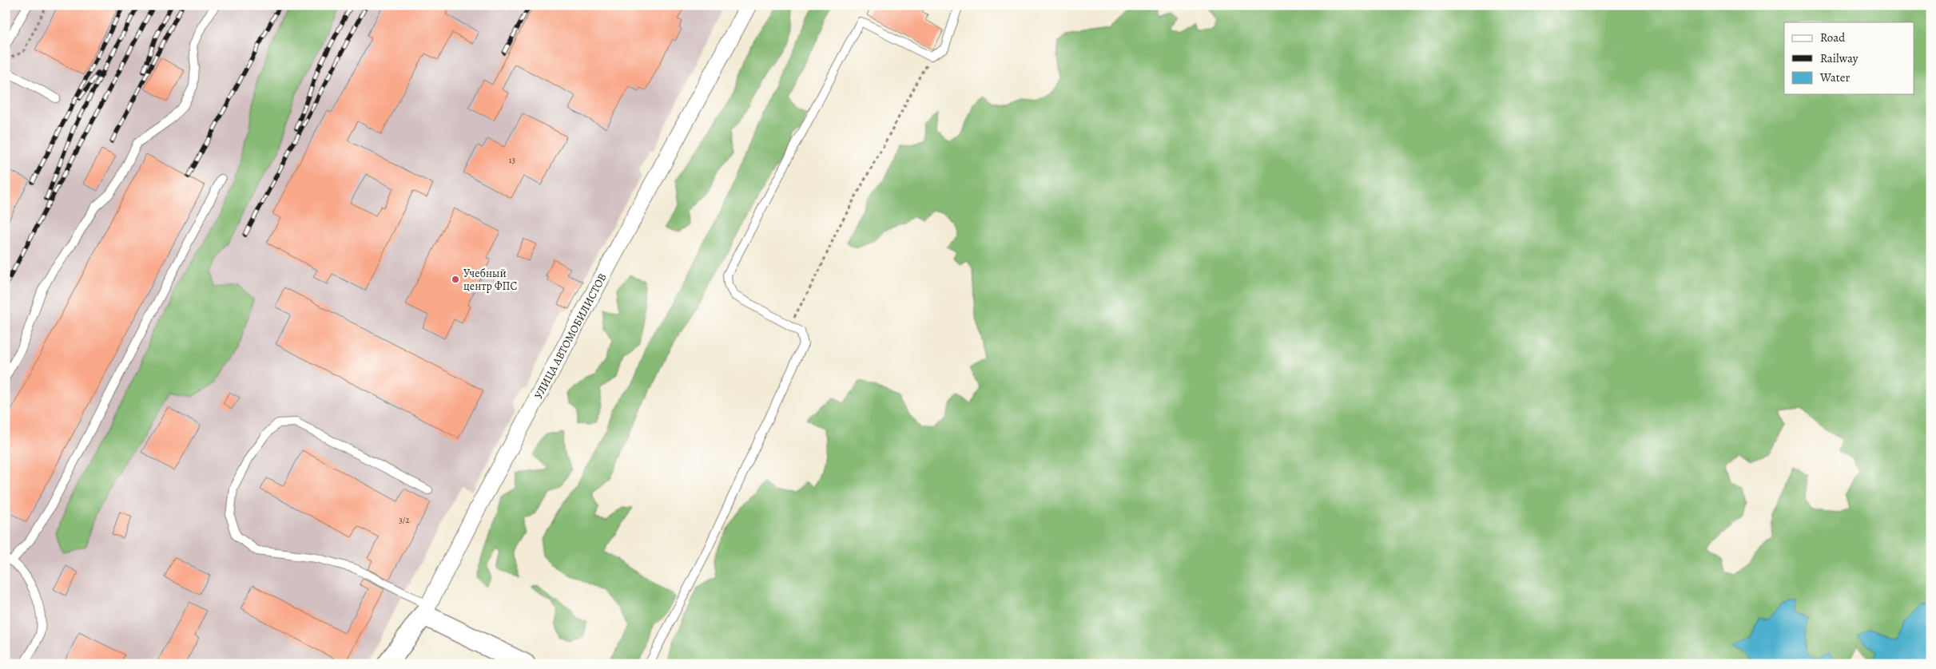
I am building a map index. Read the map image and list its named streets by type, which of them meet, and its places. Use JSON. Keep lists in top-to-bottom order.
{
  "streets": {
    "street": ["УЛИЦА АВТОМОБИЛИСТОВ"]
  },
  "places": ["Учебный центр ФПС"],
  "house_numbers": ["13", "3/2"],
  "legend": ["Road", "Railway", "Water"]
}
